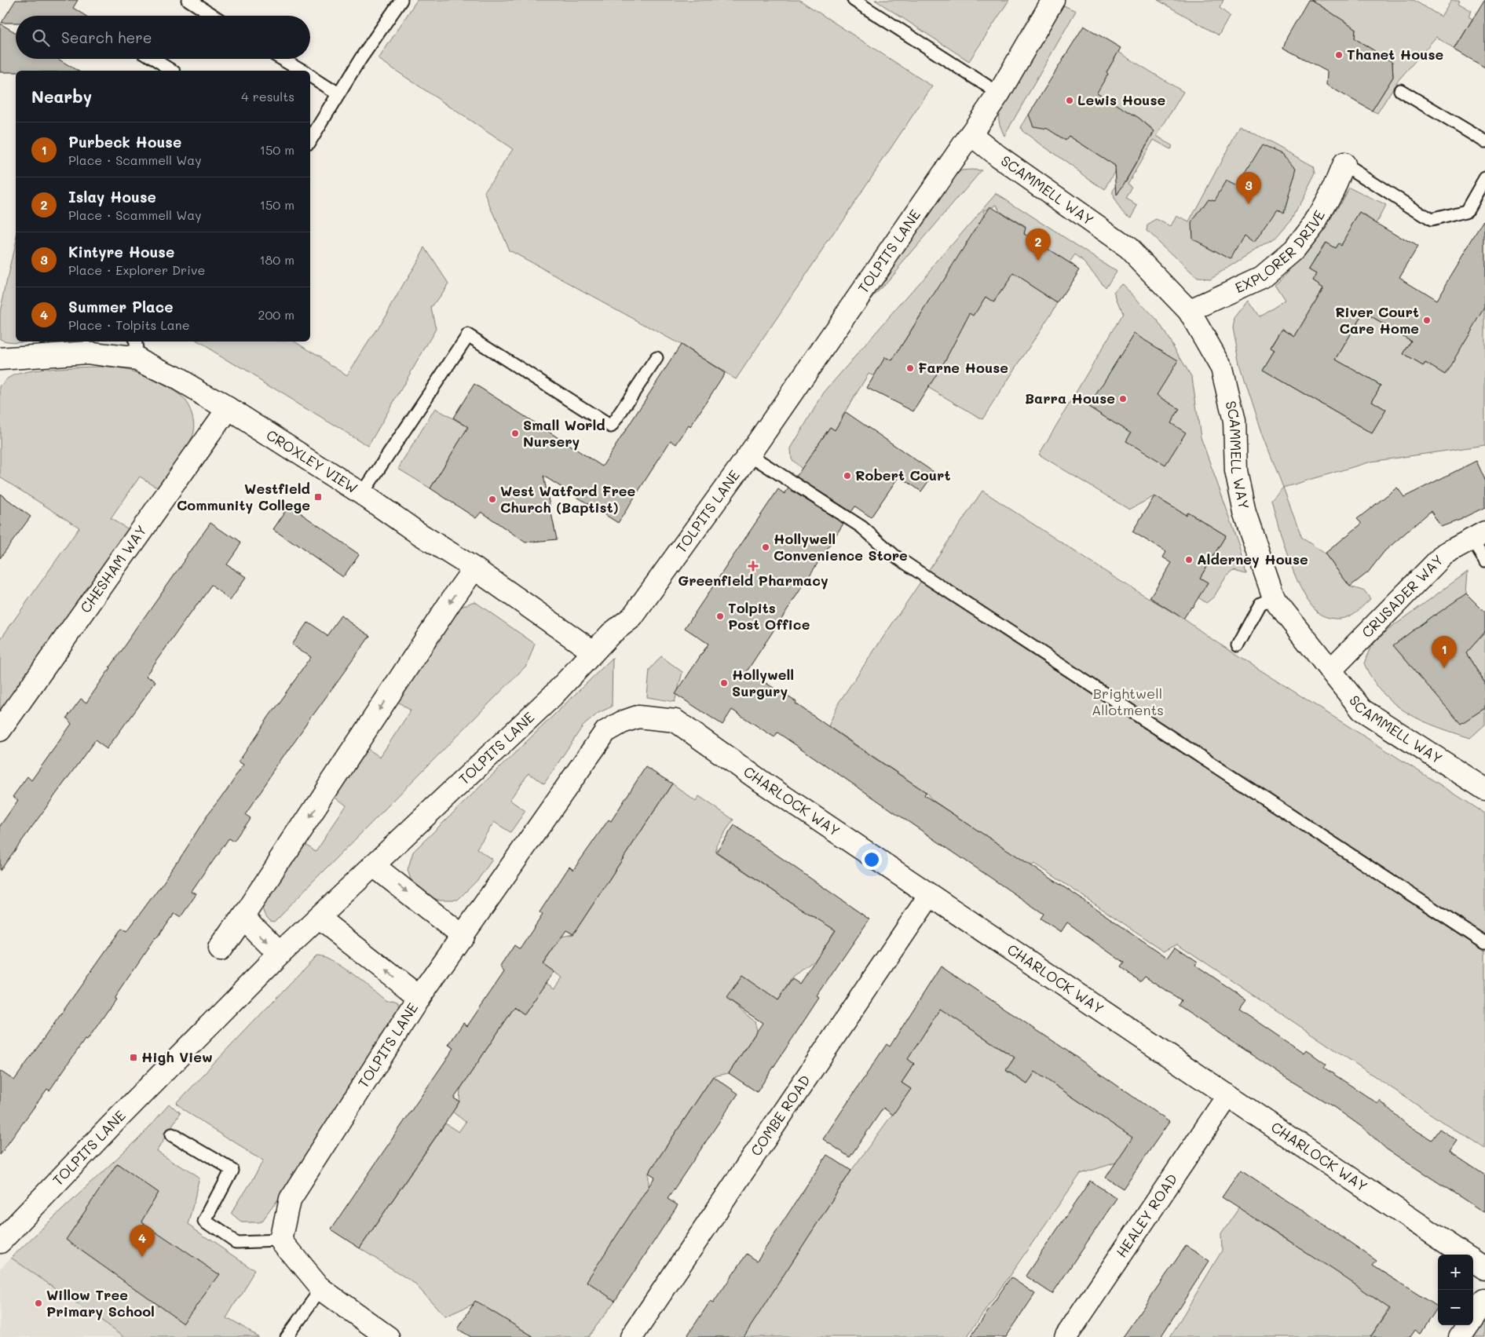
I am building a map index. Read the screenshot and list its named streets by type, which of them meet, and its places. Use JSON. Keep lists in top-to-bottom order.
{
  "streets": {
    "street": [
      "SCAMMELL WAY",
      "EXPLORER DRIVE",
      "TOLPITS LANE",
      "CROXLEY VIEW",
      "CHESHAM WAY",
      "CRUSADER WAY",
      "CHARLOCK WAY",
      "COMBE ROAD",
      "HEALEY ROAD"
    ]
  },
  "crossings": [
    ["SCAMMELL WAY", "EXPLORER DRIVE"],
    ["SCAMMELL WAY", "TOLPITS LANE"],
    ["SCAMMELL WAY", "CRUSADER WAY"],
    ["TOLPITS LANE", "CROXLEY VIEW"],
    ["TOLPITS LANE", "CHARLOCK WAY"],
    ["CROXLEY VIEW", "CHESHAM WAY"],
    ["CHARLOCK WAY", "COMBE ROAD"],
    ["CHARLOCK WAY", "HEALEY ROAD"]
  ],
  "parks": ["Brightwell Allotments"],
  "places": {
    "other": [
      "Thanet House",
      "Lewis House",
      "River Court Care Home",
      "Farne House",
      "Barra House",
      "Small World Nursery",
      "Robert Court",
      "West Watford Free Church (Baptist)",
      "Hollywell Convenience Store",
      "Alderney House",
      "Tolpits Post Office",
      "Hollywell Surgury",
      "Willow Tree Primary School"
    ],
    "transit": ["Westfield Community College", "High View"],
    "health": ["Greenfield Pharmacy"]
  },
  "page": {
    "search": "Search here",
    "heading": ["Nearby", "4 results"],
    "list": [
      {
        "mark": "1",
        "name": "Purbeck House",
        "note": "Place · Scammell Way",
        "value": "150 m"
      },
      {
        "mark": "2",
        "name": "Islay House",
        "note": "Place · Scammell Way",
        "value": "150 m"
      },
      {
        "mark": "3",
        "name": "Kintyre House",
        "note": "Place · Explorer Drive",
        "value": "180 m"
      },
      {
        "mark": "4",
        "name": "Summer Place",
        "note": "Place · Tolpits Lane",
        "value": "200 m"
      }
    ],
    "pins": [
      "3",
      "2",
      "1",
      "4"
    ],
    "map_buttons": ["+", "−"]
  }
}
